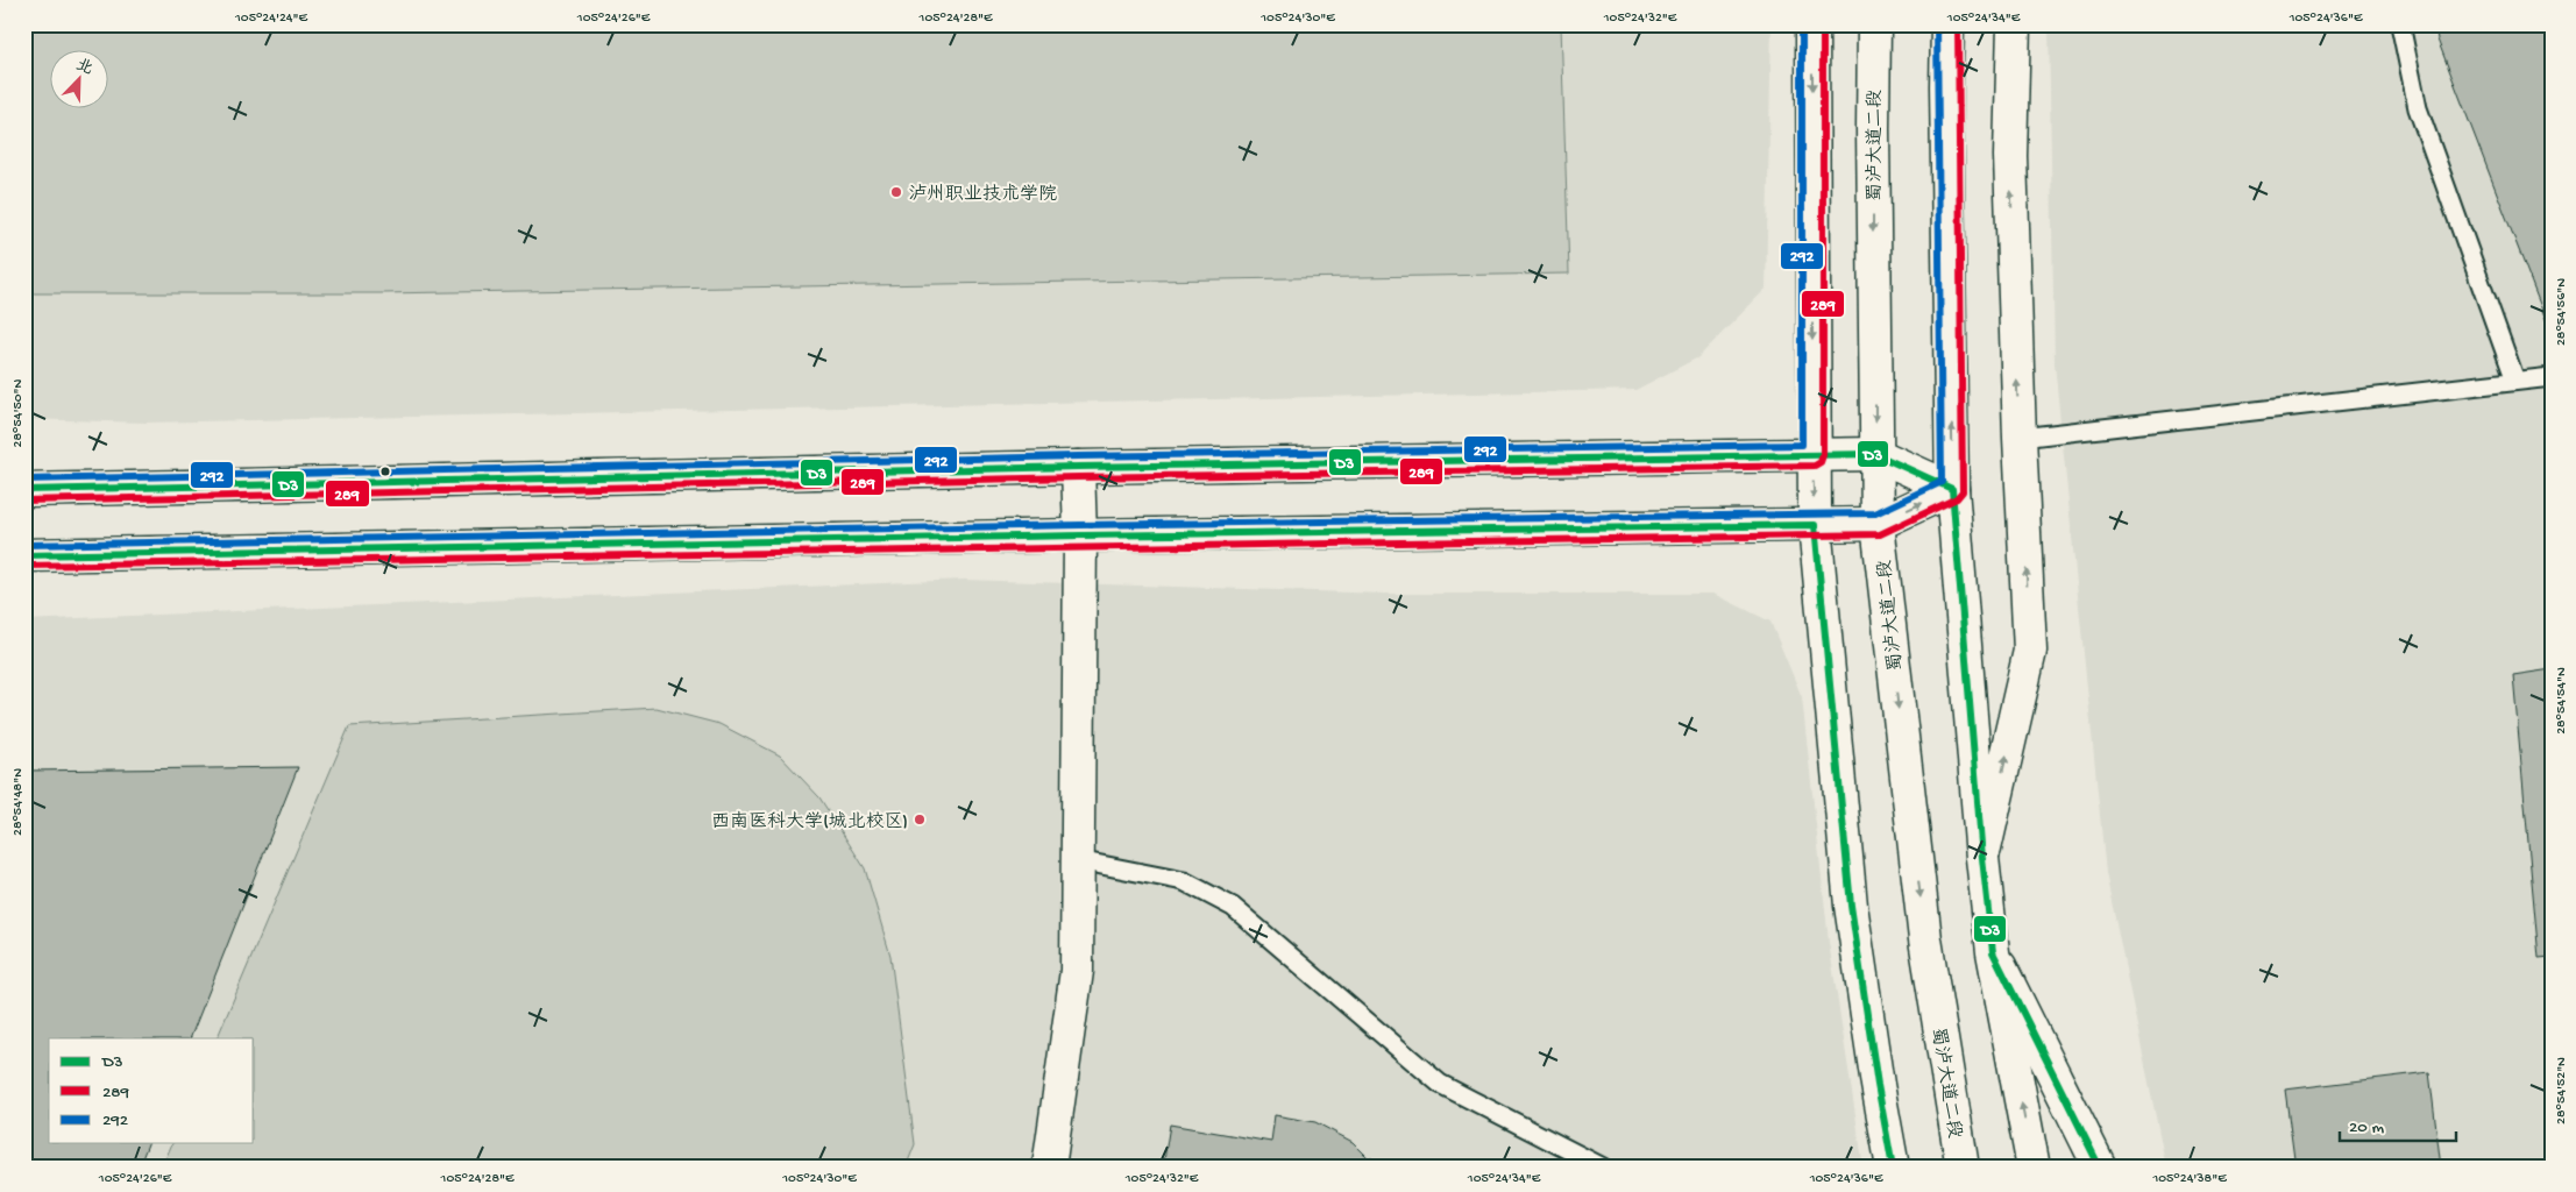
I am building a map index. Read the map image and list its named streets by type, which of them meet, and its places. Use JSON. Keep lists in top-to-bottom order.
{
  "streets": {
    "main road": ["蜀泸大道二段"]
  },
  "places": ["泸州职业技术学院", "西南医科大学(城北校区)"],
  "lines": ["transit line 289", "transit line 292", "transit line D3"],
  "legend": ["D3", "289", "292"],
  "scale_bar": "20 m",
  "north": "top right",
  "coordinates": [
    "105°24'24\"E",
    "105°24'26\"E",
    "105°24'28\"E",
    "105°24'30\"E",
    "105°24'32\"E",
    "105°24'34\"E",
    "105°24'36\"E",
    "28°54'56\"N",
    "28°54'50\"N",
    "28°54'54\"N",
    "28°54'48\"N",
    "28°54'52\"N",
    "105°24'38\"E"
  ]
}
